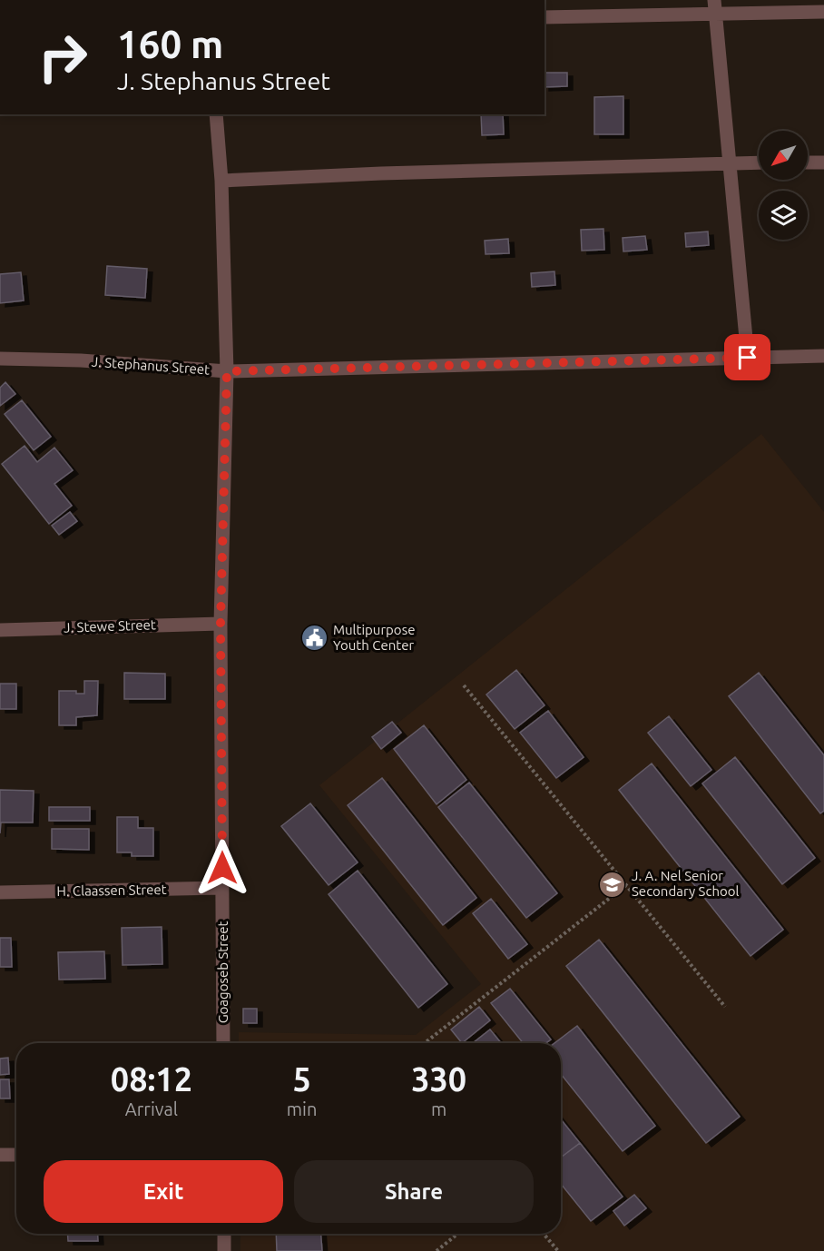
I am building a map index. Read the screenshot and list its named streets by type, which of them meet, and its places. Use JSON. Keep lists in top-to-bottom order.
{
  "streets": {
    "street": [
      "J. Stephanus Street",
      "J. Stewe Street",
      "H. Claassen Street",
      "Goagoseb Street"
    ]
  },
  "crossings": [
    ["J. Stephanus Street", "Goagoseb Street"],
    ["J. Stewe Street", "Goagoseb Street"],
    ["H. Claassen Street", "Goagoseb Street"]
  ],
  "places": {
    "public building": ["Multipurpose Youth Center"],
    "school or university": ["J. A. Nel Senior Secondary School"]
  },
  "north": "bottom left",
  "page": {
    "turn": ["160 m", "J. Stephanus Street"],
    "eta": [
      "08:12",
      "Arrival",
      "5",
      "min",
      "330",
      "m"
    ],
    "buttons": ["Exit", "Share"]
  }
}
